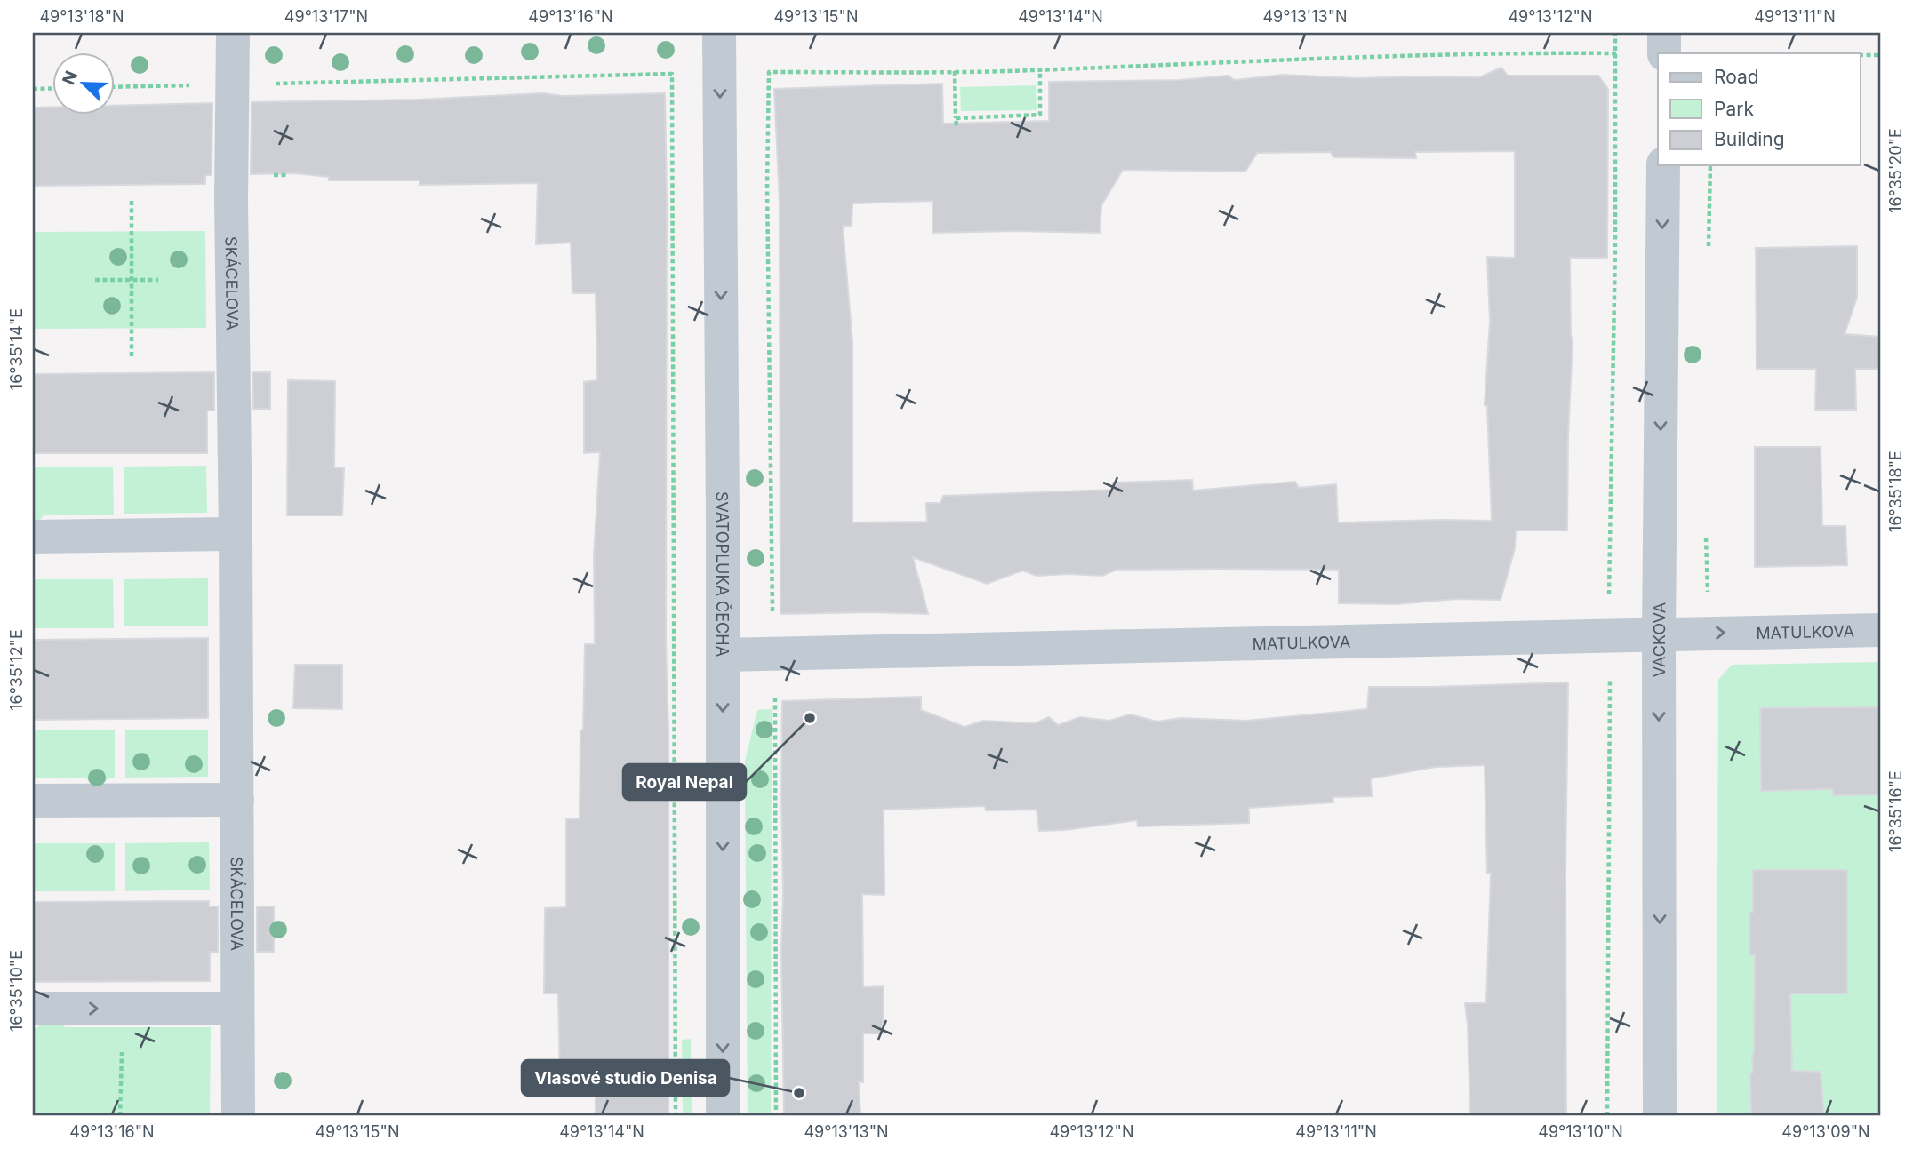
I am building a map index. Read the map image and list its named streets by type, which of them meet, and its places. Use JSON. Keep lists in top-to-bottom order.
{
  "streets": {
    "street": [
      "SKÁCELOVA",
      "SVATOPLUKA ČECHA",
      "MATULKOVA",
      "VACKOVA"
    ]
  },
  "crossings": [
    ["SVATOPLUKA ČECHA", "MATULKOVA"],
    ["MATULKOVA", "VACKOVA"]
  ],
  "one_way": ["SVATOPLUKA ČECHA", "VACKOVA"],
  "places": ["Royal Nepal", "Vlasové studio Denisa"],
  "legend": ["Road", "Park", "Building"],
  "north": "top left",
  "coordinates": [
    "49°13'18\"N",
    "49°13'17\"N",
    "49°13'16\"N",
    "49°13'15\"N",
    "49°13'14\"N",
    "49°13'13\"N",
    "49°13'12\"N",
    "49°13'11\"N",
    "16°35'20\"E",
    "16°35'14\"E",
    "16°35'18\"E",
    "16°35'12\"E",
    "16°35'16\"E",
    "16°35'10\"E",
    "49°13'10\"N",
    "49°13'09\"N"
  ]
}
